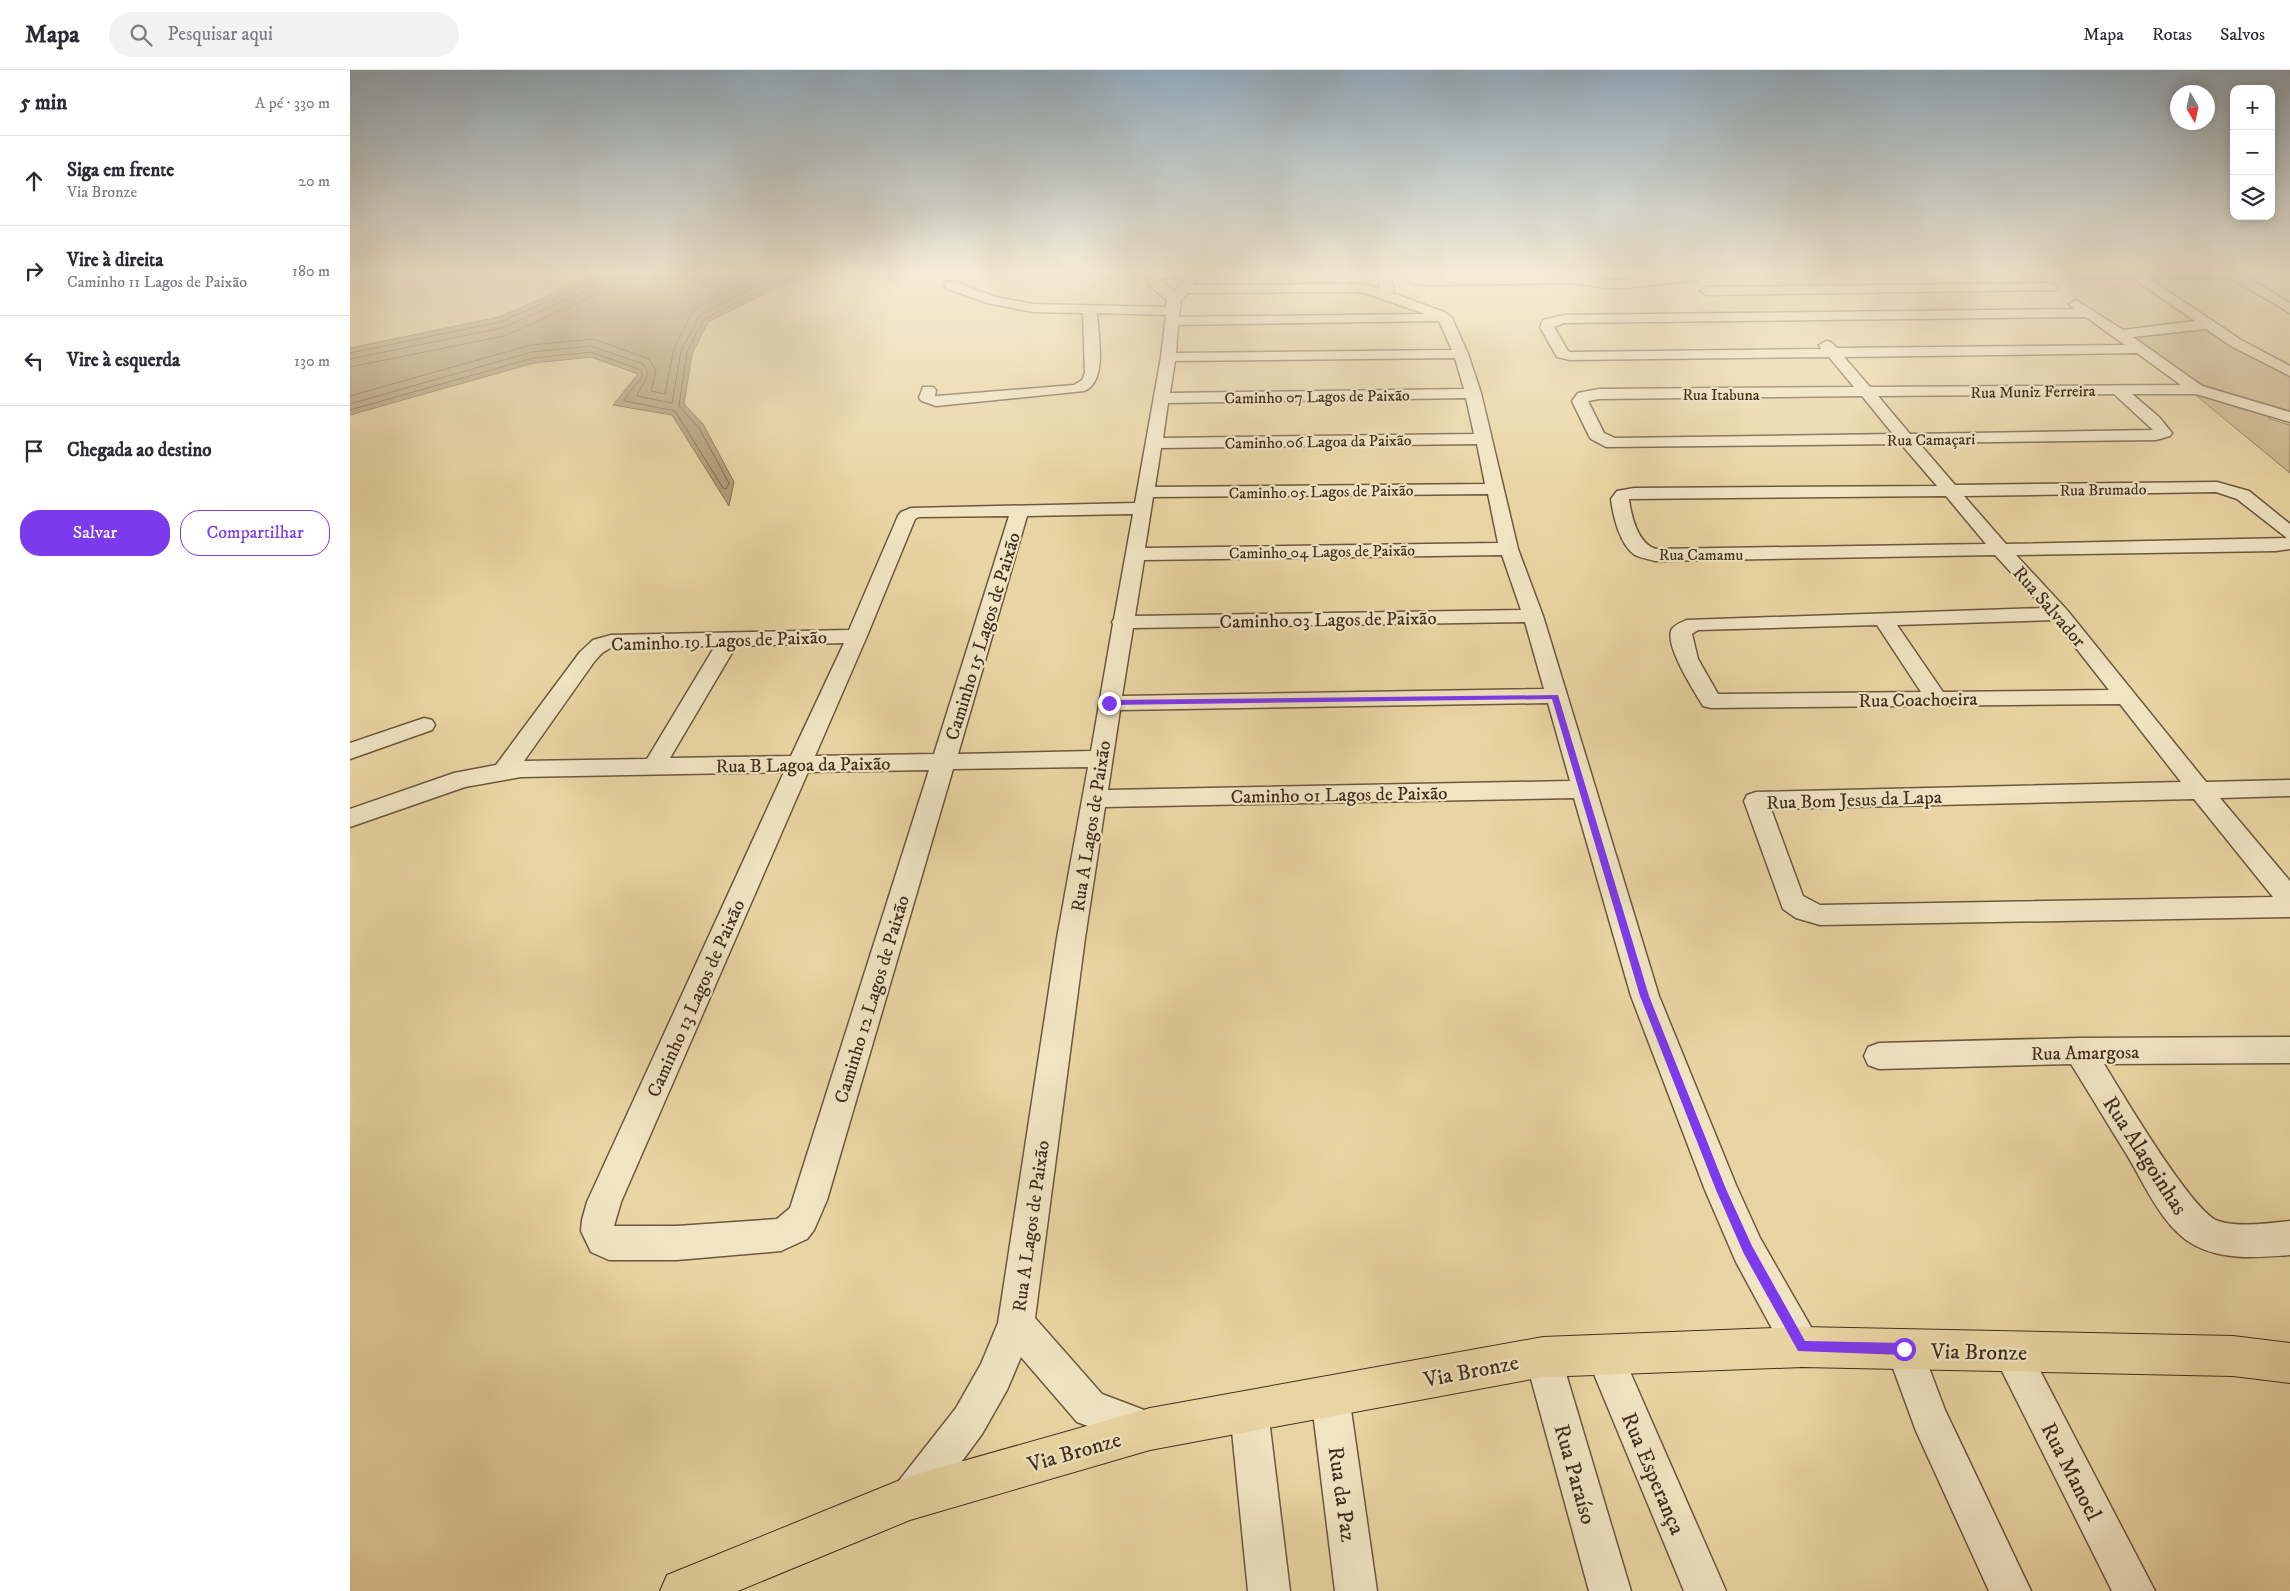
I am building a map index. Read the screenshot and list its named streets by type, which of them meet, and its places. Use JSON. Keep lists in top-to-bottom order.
{
  "streets": {
    "main road": ["Via Bronze"],
    "street": [
      "Rua Muniz Ferreira",
      "Rua Itabuna",
      "Caminho 07 Lagos de Paixão",
      "Rua Camaçari",
      "Caminho 06 Lagoa da Paixão",
      "Rua Brumado",
      "Caminho 05 Lagos de Paixão",
      "Caminho 04 Lagos de Paixão",
      "Rua Camamu",
      "Rua Salvador",
      "Caminho 03 Lagos de Paixão",
      "Caminho 15 Lagos de Paixão",
      "Caminho 19 Lagos de Paixão",
      "Rua Coachoeira",
      "Rua B Lagoa da Paixão",
      "Caminho 01 Lagos de Paixão",
      "Rua Bom Jesus da Lapa",
      "Rua A Lagos de Paixão",
      "Caminho 13 Lagos de Paixão",
      "Caminho 12 Lagos de Paixão",
      "Rua Amargosa",
      "Rua Alagoinhas",
      "Rua Manoel",
      "Rua Esperança",
      "Rua Paraíso",
      "Rua da Paz"
    ]
  },
  "crossings": [
    ["Rua Muniz Ferreira", "Rua Itabuna"],
    ["Rua Muniz Ferreira", "Rua Camaçari"],
    ["Rua Muniz Ferreira", "Rua Salvador"],
    ["Rua Itabuna", "Rua Camaçari"],
    ["Rua Itabuna", "Rua Salvador"],
    ["Caminho 07 Lagos de Paixão", "Rua A Lagos de Paixão"],
    ["Rua Camaçari", "Rua Salvador"],
    ["Caminho 06 Lagoa da Paixão", "Rua A Lagos de Paixão"],
    ["Rua Brumado", "Rua Camamu"],
    ["Rua Brumado", "Rua Salvador"],
    ["Caminho 05 Lagos de Paixão", "Caminho 15 Lagos de Paixão"],
    ["Caminho 05 Lagos de Paixão", "Rua A Lagos de Paixão"],
    ["Caminho 05 Lagos de Paixão", "Caminho 13 Lagos de Paixão"],
    ["Caminho 04 Lagos de Paixão", "Rua A Lagos de Paixão"],
    ["Rua Camamu", "Rua Salvador"],
    ["Rua Salvador", "Rua Coachoeira"],
    ["Rua Salvador", "Rua Bom Jesus da Lapa"],
    ["Caminho 03 Lagos de Paixão", "Rua A Lagos de Paixão"],
    ["Caminho 15 Lagos de Paixão", "Rua B Lagoa da Paixão"],
    ["Caminho 15 Lagos de Paixão", "Caminho 12 Lagos de Paixão"],
    ["Caminho 19 Lagos de Paixão", "Rua B Lagoa da Paixão"],
    ["Caminho 19 Lagos de Paixão", "Caminho 13 Lagos de Paixão"],
    ["Rua B Lagoa da Paixão", "Rua A Lagos de Paixão"],
    ["Rua B Lagoa da Paixão", "Caminho 13 Lagos de Paixão"],
    ["Rua B Lagoa da Paixão", "Caminho 12 Lagos de Paixão"],
    ["Caminho 01 Lagos de Paixão", "Rua A Lagos de Paixão"],
    ["Rua A Lagos de Paixão", "Via Bronze"],
    ["Caminho 13 Lagos de Paixão", "Caminho 12 Lagos de Paixão"],
    ["Rua Amargosa", "Rua Alagoinhas"],
    ["Via Bronze", "Rua Manoel"],
    ["Via Bronze", "Rua Esperança"],
    ["Via Bronze", "Rua Paraíso"],
    ["Via Bronze", "Rua da Paz"]
  ],
  "north": "bottom",
  "page": {
    "header": "Mapa",
    "search": "Pesquisar aqui",
    "nav": ["Mapa", "Rotas", "Salvos"],
    "heading": ["5 min", "A pé · 330 m"],
    "map_buttons": ["+", "−"],
    "list": [
      ["Siga em frente", "Via Bronze", "20 m"],
      ["Vire à direita", "Caminho 11 Lagos de Paixão", "180 m"],
      ["Vire à esquerda", "130 m"],
      "Chegada ao destino"
    ],
    "buttons": ["Salvar", "Compartilhar"]
  }
}
